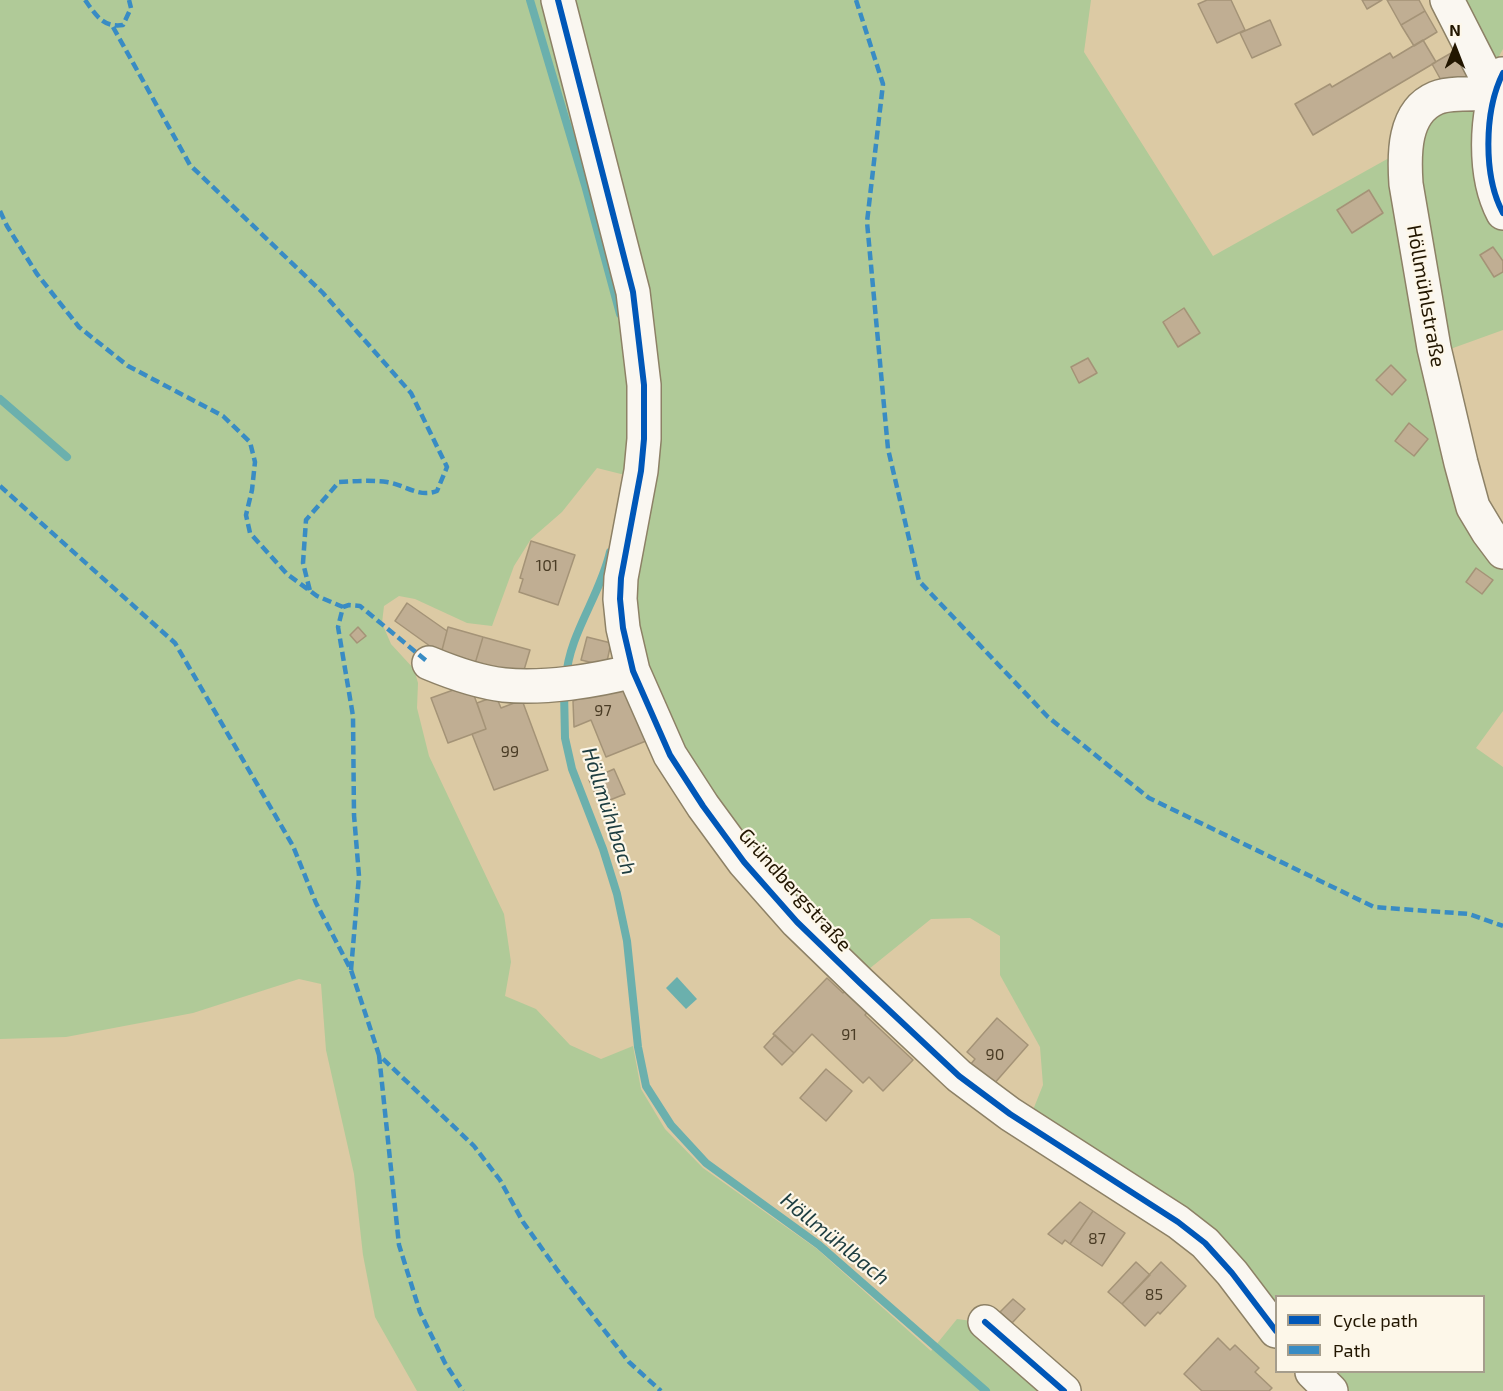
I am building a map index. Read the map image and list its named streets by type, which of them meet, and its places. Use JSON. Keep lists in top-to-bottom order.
{
  "streets": {
    "street": ["Höllmühlstraße", "Gründbergstraße"]
  },
  "water": ["Höllmühlbach"],
  "house_numbers": [
    "101",
    "97",
    "99",
    "91",
    "90",
    "87",
    "85"
  ],
  "legend": ["Cycle path", "Path"],
  "north": "top"
}
